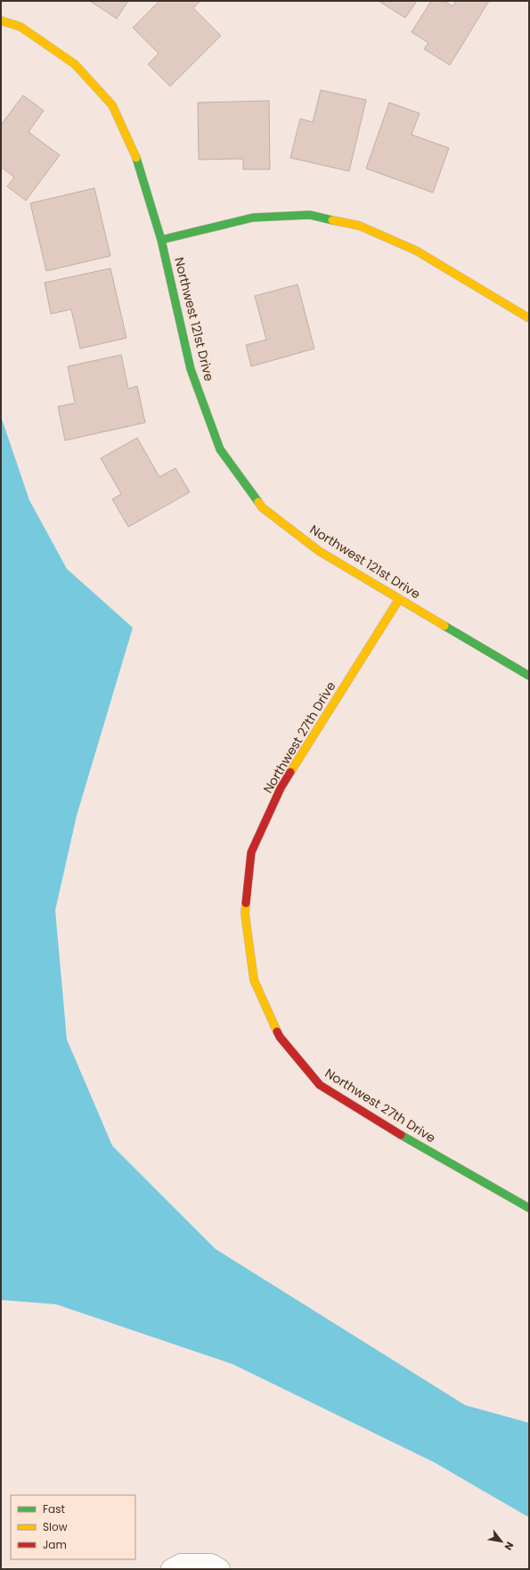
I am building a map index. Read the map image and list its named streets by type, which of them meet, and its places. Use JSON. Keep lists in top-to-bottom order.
{
  "streets": {
    "street": ["Northwest 121st Drive", "Northwest 27th Drive"]
  },
  "crossings": [
    ["Northwest 121st Drive", "Northwest 27th Drive"]
  ],
  "legend": ["Fast", "Slow", "Jam"],
  "north": "bottom right"
}
